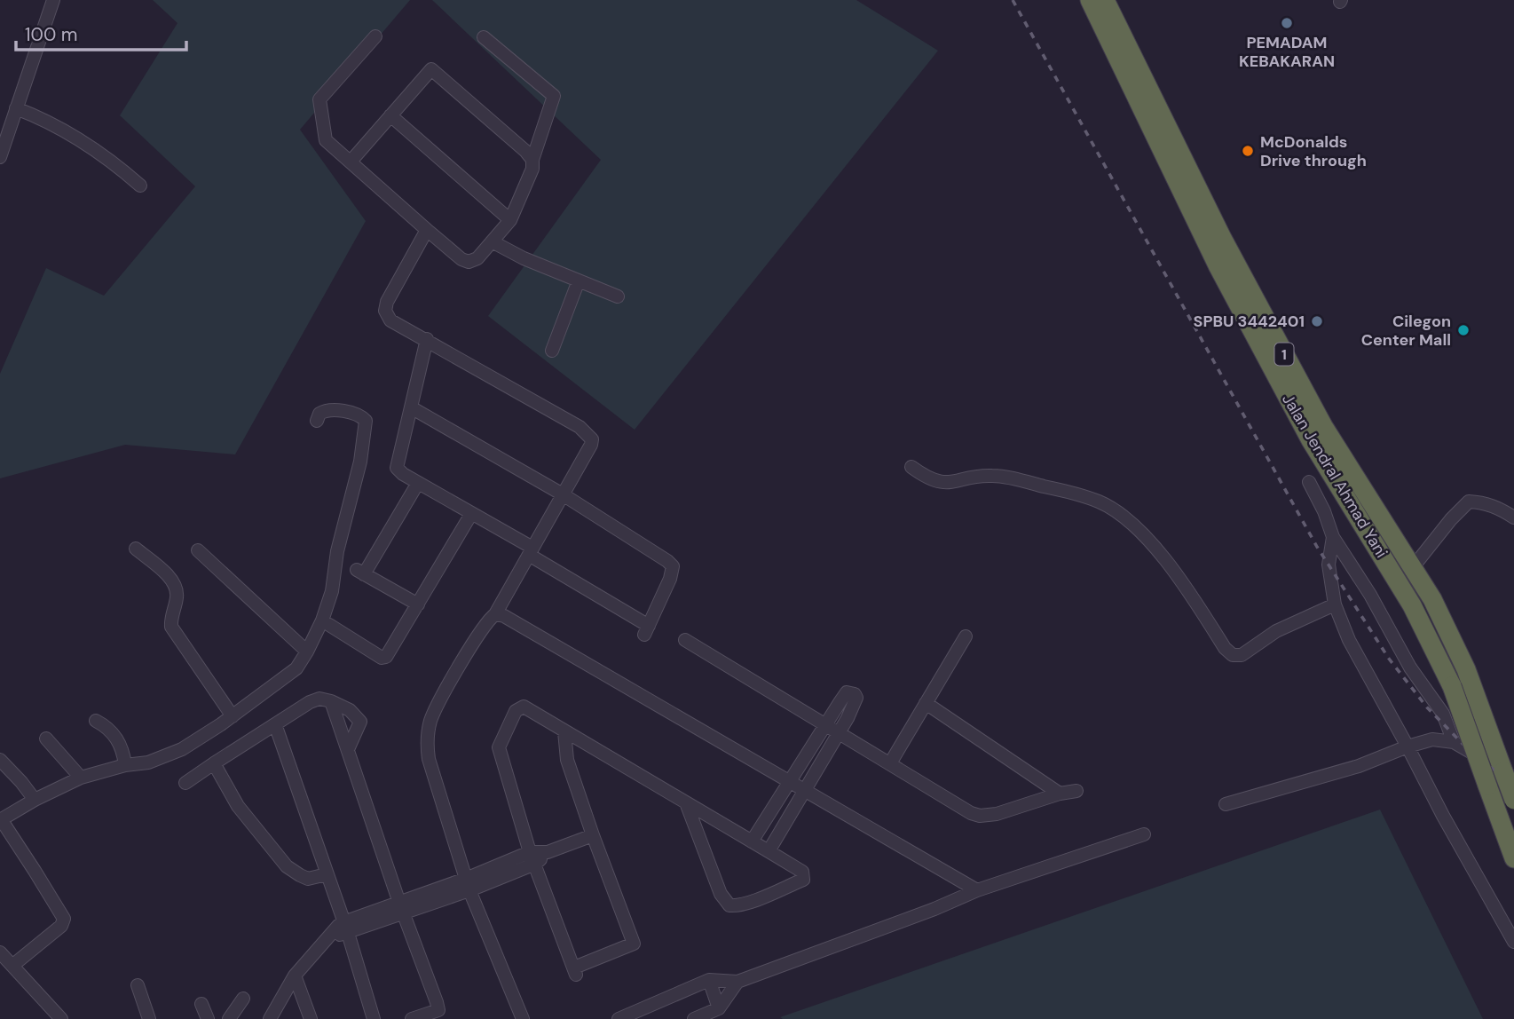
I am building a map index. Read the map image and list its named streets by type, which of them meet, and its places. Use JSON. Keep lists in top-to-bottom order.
{
  "streets": {
    "highway": ["1", "Jalan Jendral Ahmad Yani"]
  },
  "places": [
    "PEMADAM KEBAKARAN",
    "McDonalds Drive through",
    "SPBU 3442401",
    "Cilegon Center Mall"
  ],
  "scale_bar": "100 m"
}
